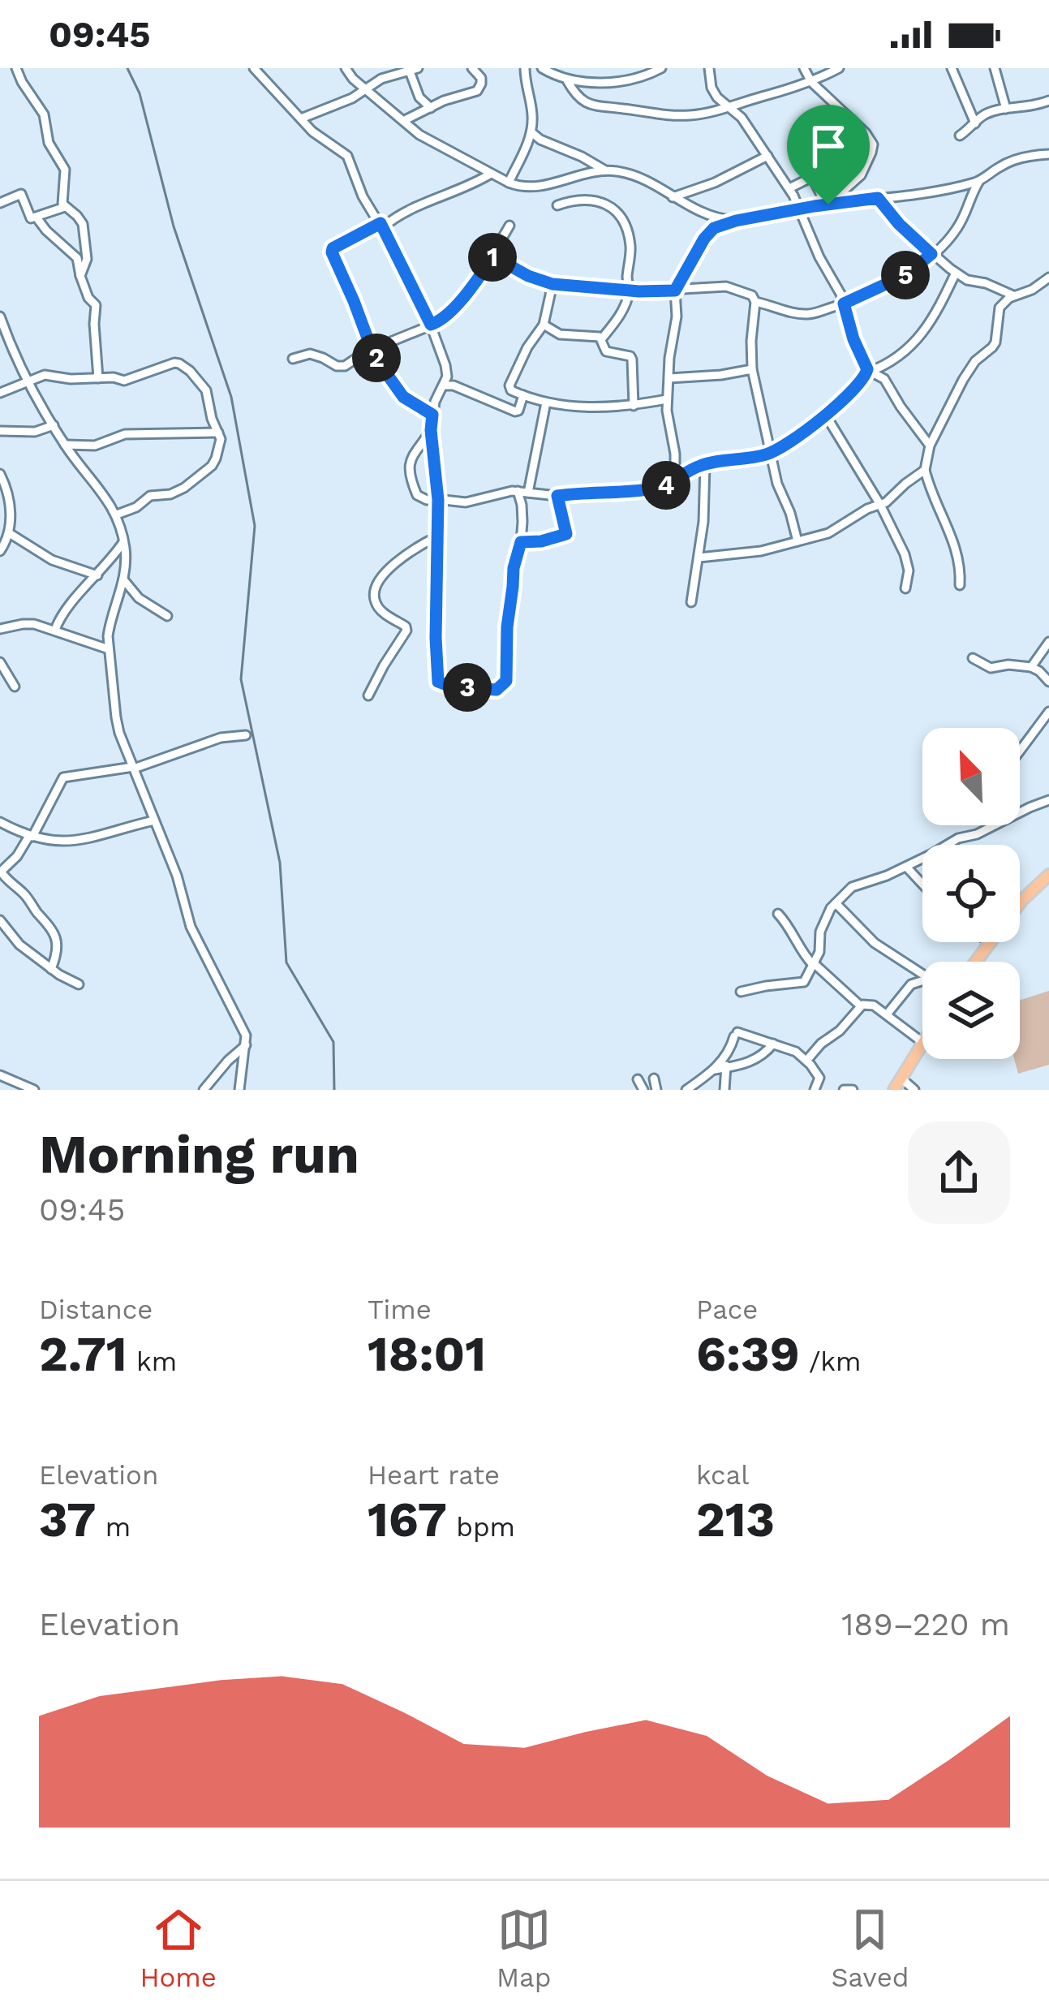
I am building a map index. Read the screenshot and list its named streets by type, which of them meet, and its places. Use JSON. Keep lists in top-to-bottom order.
{
  "north": "top left",
  "page": {
    "status": "09:45",
    "pins": [
      "1",
      "5",
      "2",
      "4",
      "3"
    ],
    "heading": ["Morning run", "09:45"],
    "stats": [
      ["Distance", "2.71 km"],
      ["Time", "18:01"],
      ["Pace", "6:39 /km"],
      ["Elevation", "37 m"],
      ["Heart rate", "167 bpm"],
      ["kcal", "213"]
    ],
    "chart": ["Elevation", "189–220 m"],
    "tabs": ["Home", "Map", "Saved"]
  }
}
